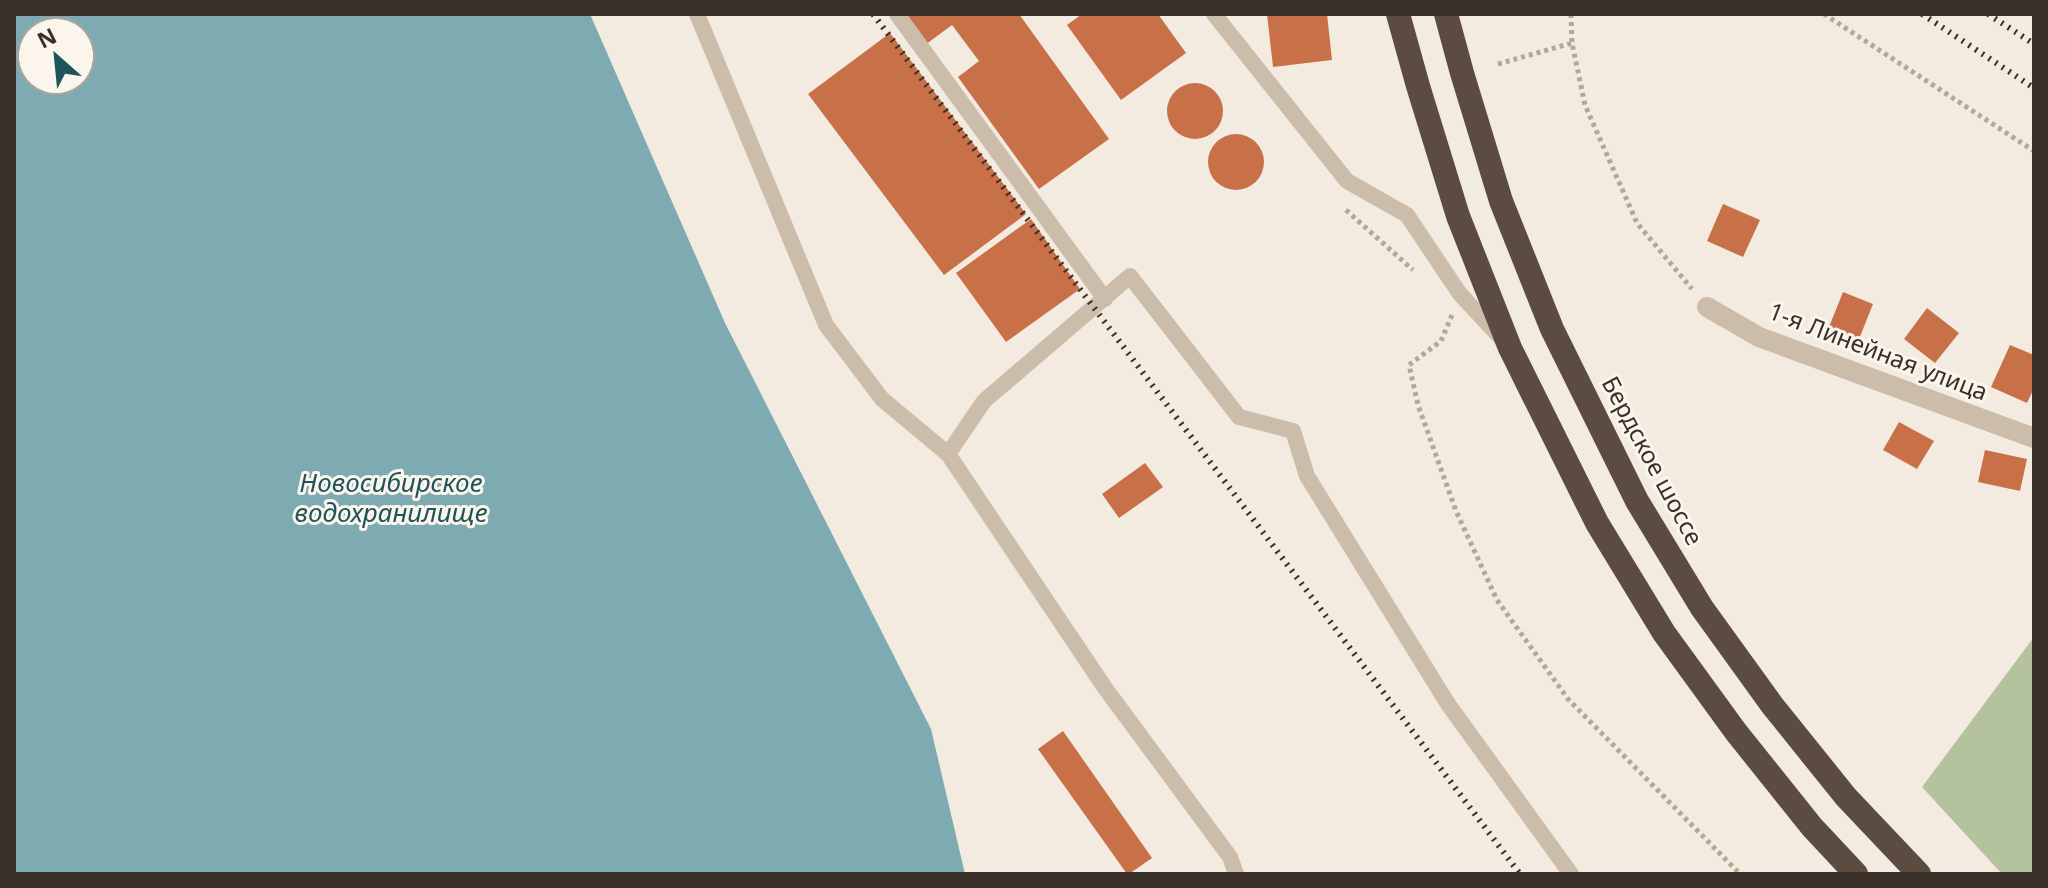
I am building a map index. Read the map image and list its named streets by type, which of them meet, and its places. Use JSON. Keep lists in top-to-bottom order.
{
  "streets": {
    "highway": ["Бердское шоссе"],
    "street": ["1-я Линейная улица"]
  },
  "water": ["Новосибирское водохранилище"],
  "north": "top left"
}
